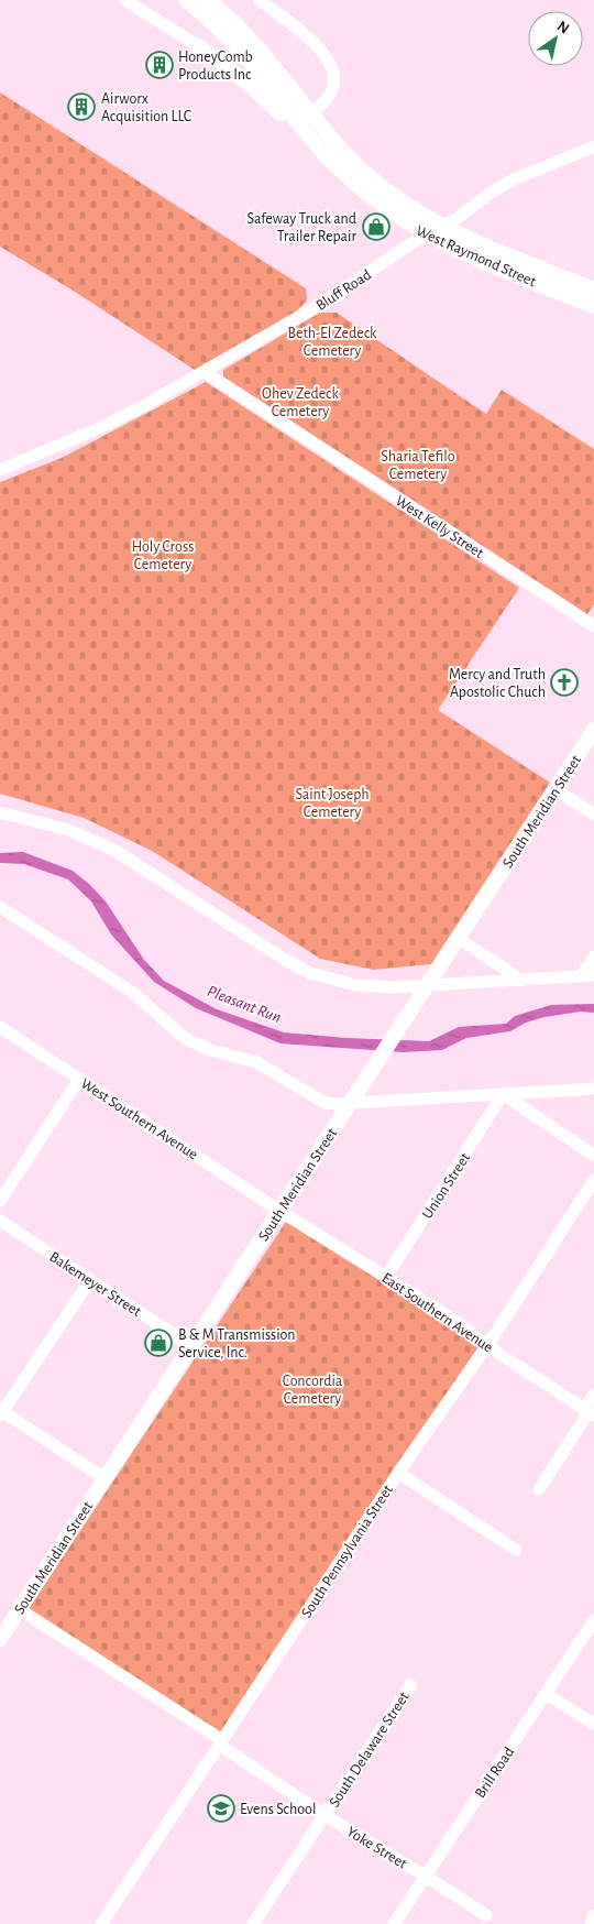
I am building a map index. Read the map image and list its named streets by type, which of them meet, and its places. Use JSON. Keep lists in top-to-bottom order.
{
  "streets": {
    "main road": ["West Raymond Street", "South Meridian Street"],
    "street": [
      "Bluff Road",
      "West Kelly Street",
      "West Southern Avenue",
      "Union Street",
      "Bakemeyer Street",
      "East Southern Avenue",
      "South Pennsylvania Street",
      "South Delaware Street",
      "Brill Road",
      "Yoke Street"
    ]
  },
  "crossings": [
    ["West Raymond Street", "Bluff Road"],
    ["Bluff Road", "West Kelly Street"],
    ["South Meridian Street", "West Southern Avenue"],
    ["South Meridian Street", "Bakemeyer Street"],
    ["South Meridian Street", "East Southern Avenue"],
    ["South Meridian Street", "Yoke Street"],
    ["West Southern Avenue", "East Southern Avenue"],
    ["Union Street", "East Southern Avenue"],
    ["East Southern Avenue", "South Pennsylvania Street"],
    ["South Pennsylvania Street", "Yoke Street"],
    ["South Delaware Street", "Yoke Street"],
    ["Brill Road", "Yoke Street"]
  ],
  "water": ["Pleasant Run"],
  "parks": [
    "Beth-El Zedeck Cemetery",
    "Ohev Zedeck Cemetery",
    "Sharia Tefilo Cemetery",
    "Holy Cross Cemetery",
    "Saint Joseph Cemetery",
    "Concordia Cemetery"
  ],
  "places": {
    "building": ["HoneyComb Products Inc", "Airworx Acquisition LLC"],
    "shop": ["Safeway Truck and Trailer Repair", "B & M Transmission Service, Inc."],
    "church": ["Mercy and Truth Apostolic Chuch"],
    "school or university": ["Evens School"]
  },
  "north": "top right"
}
